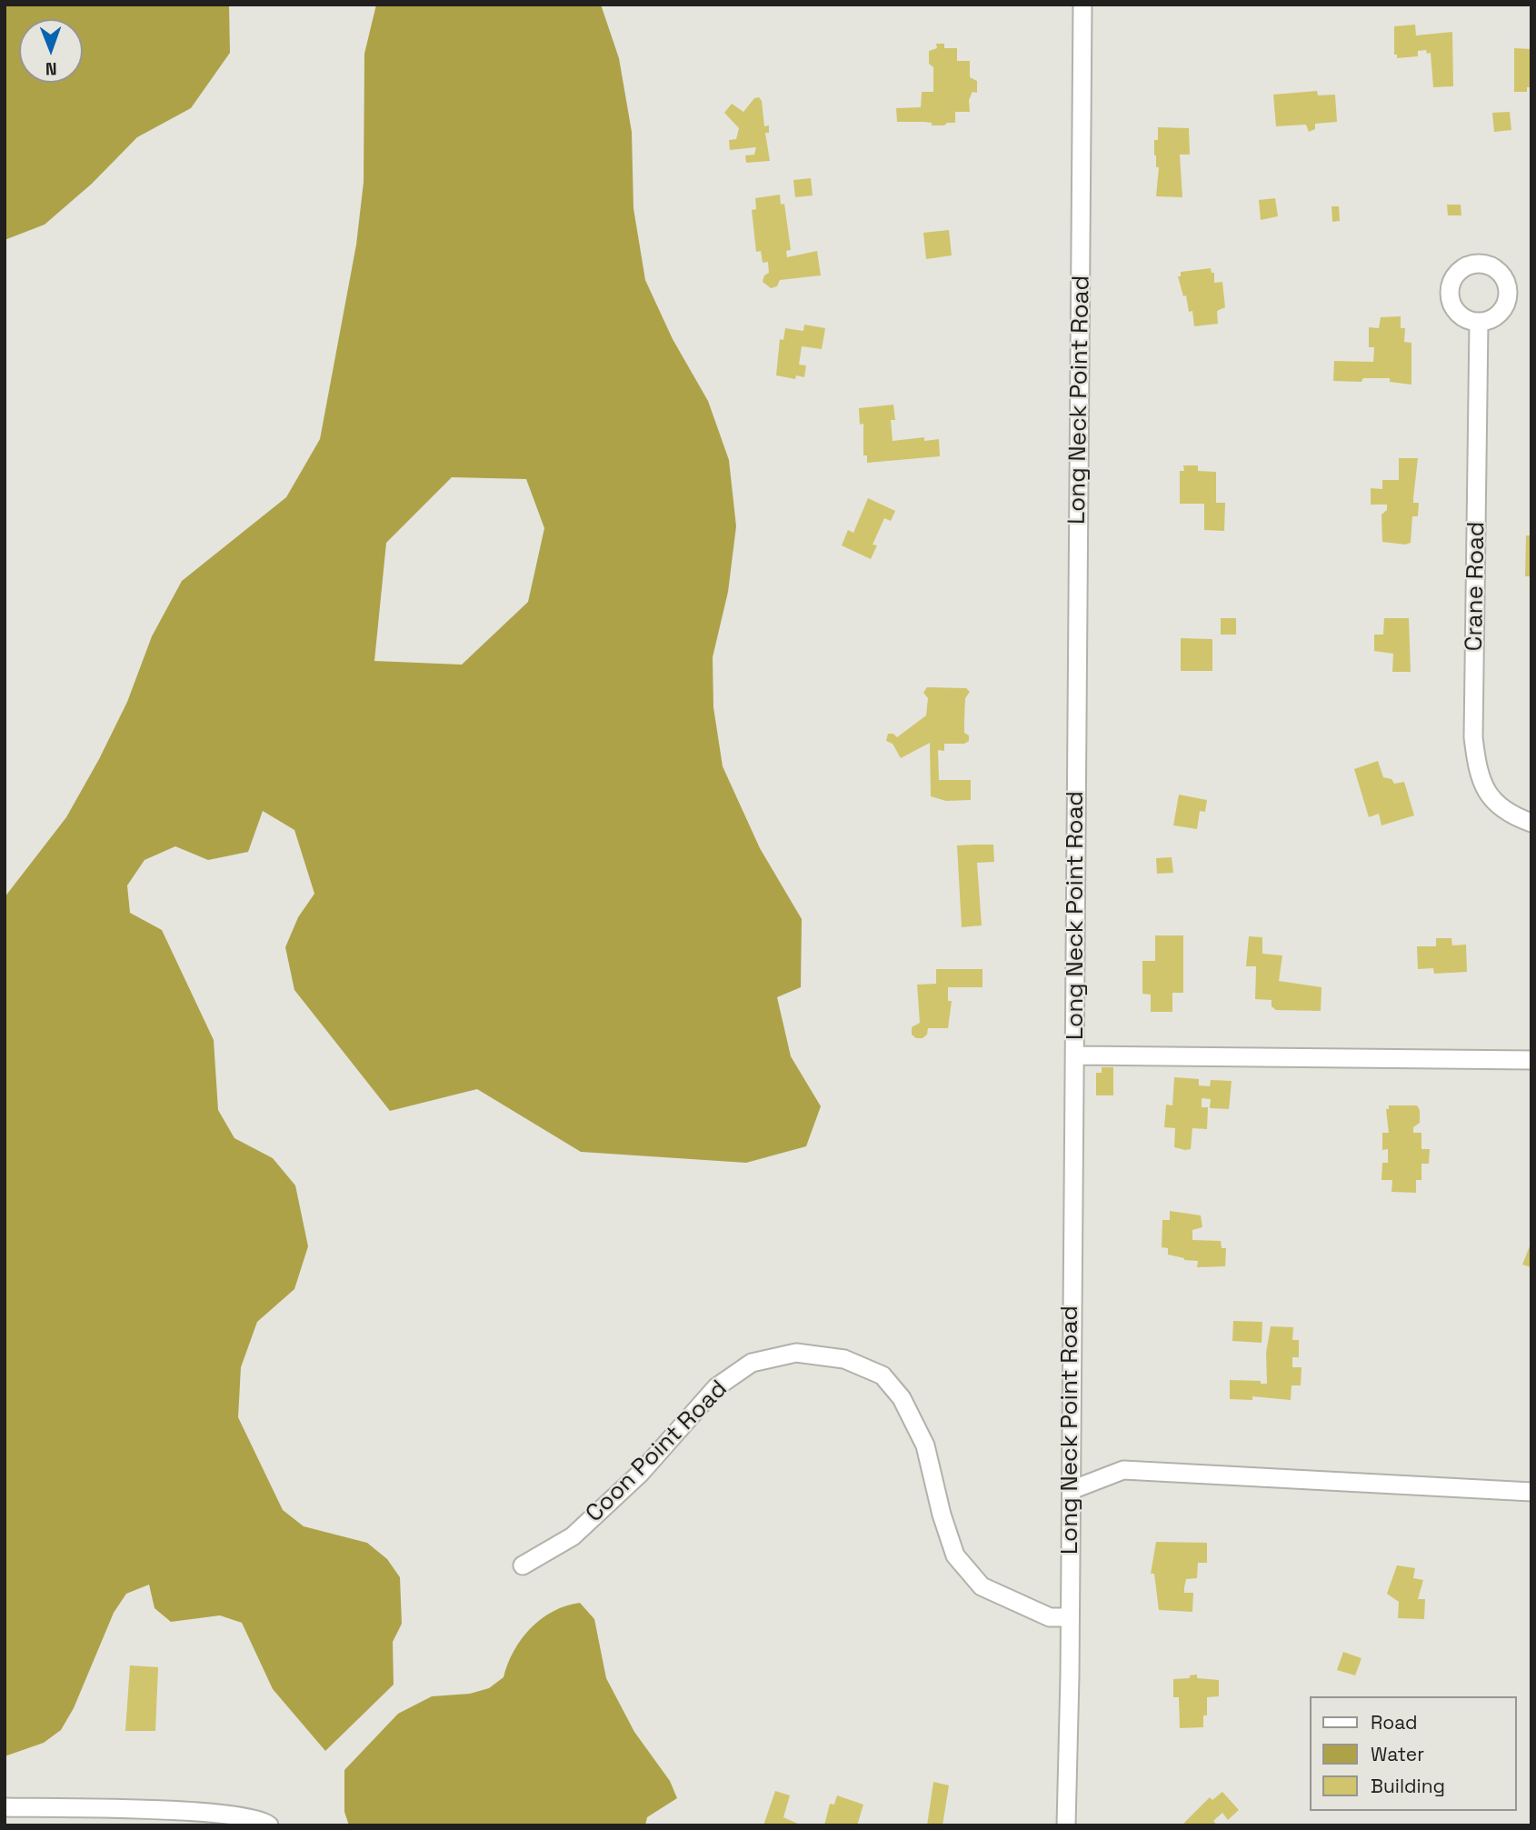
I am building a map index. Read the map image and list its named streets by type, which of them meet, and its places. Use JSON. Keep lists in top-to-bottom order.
{
  "streets": {
    "street": ["Long Neck Point Road", "Crane Road", "Coon Point Road"]
  },
  "crossings": [
    ["Long Neck Point Road", "Coon Point Road"]
  ],
  "legend": ["Road", "Water", "Building"],
  "north": "bottom"
}
